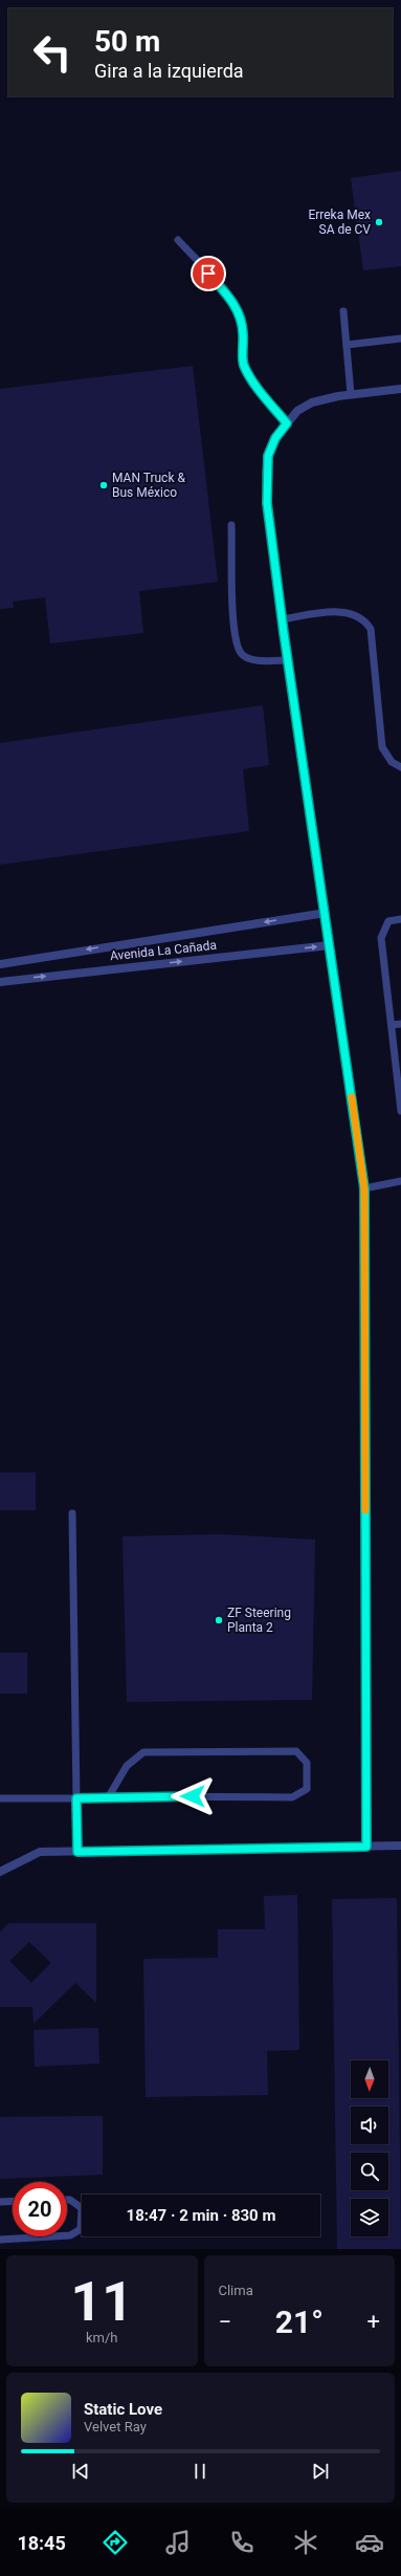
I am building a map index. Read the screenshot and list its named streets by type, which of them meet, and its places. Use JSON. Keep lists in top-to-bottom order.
{
  "streets": {
    "street": ["Avenida La Cañada"]
  },
  "places": ["Erreka Mex SA de CV", "MAN Truck & Bus México", "ZF Steering Planta 2"],
  "north": "bottom",
  "page": {
    "turn": ["50 m", "Gira a la izquierda"],
    "limit": "20",
    "trip": "18:47 · 2 min · 830 m",
    "tile": [
      ["11", "km/h"],
      "Clima"
    ],
    "heat": ["−", "21°", "+"],
    "song": ["Static Love", "Velvet Ray"],
    "tabs": "18:45"
  }
}
